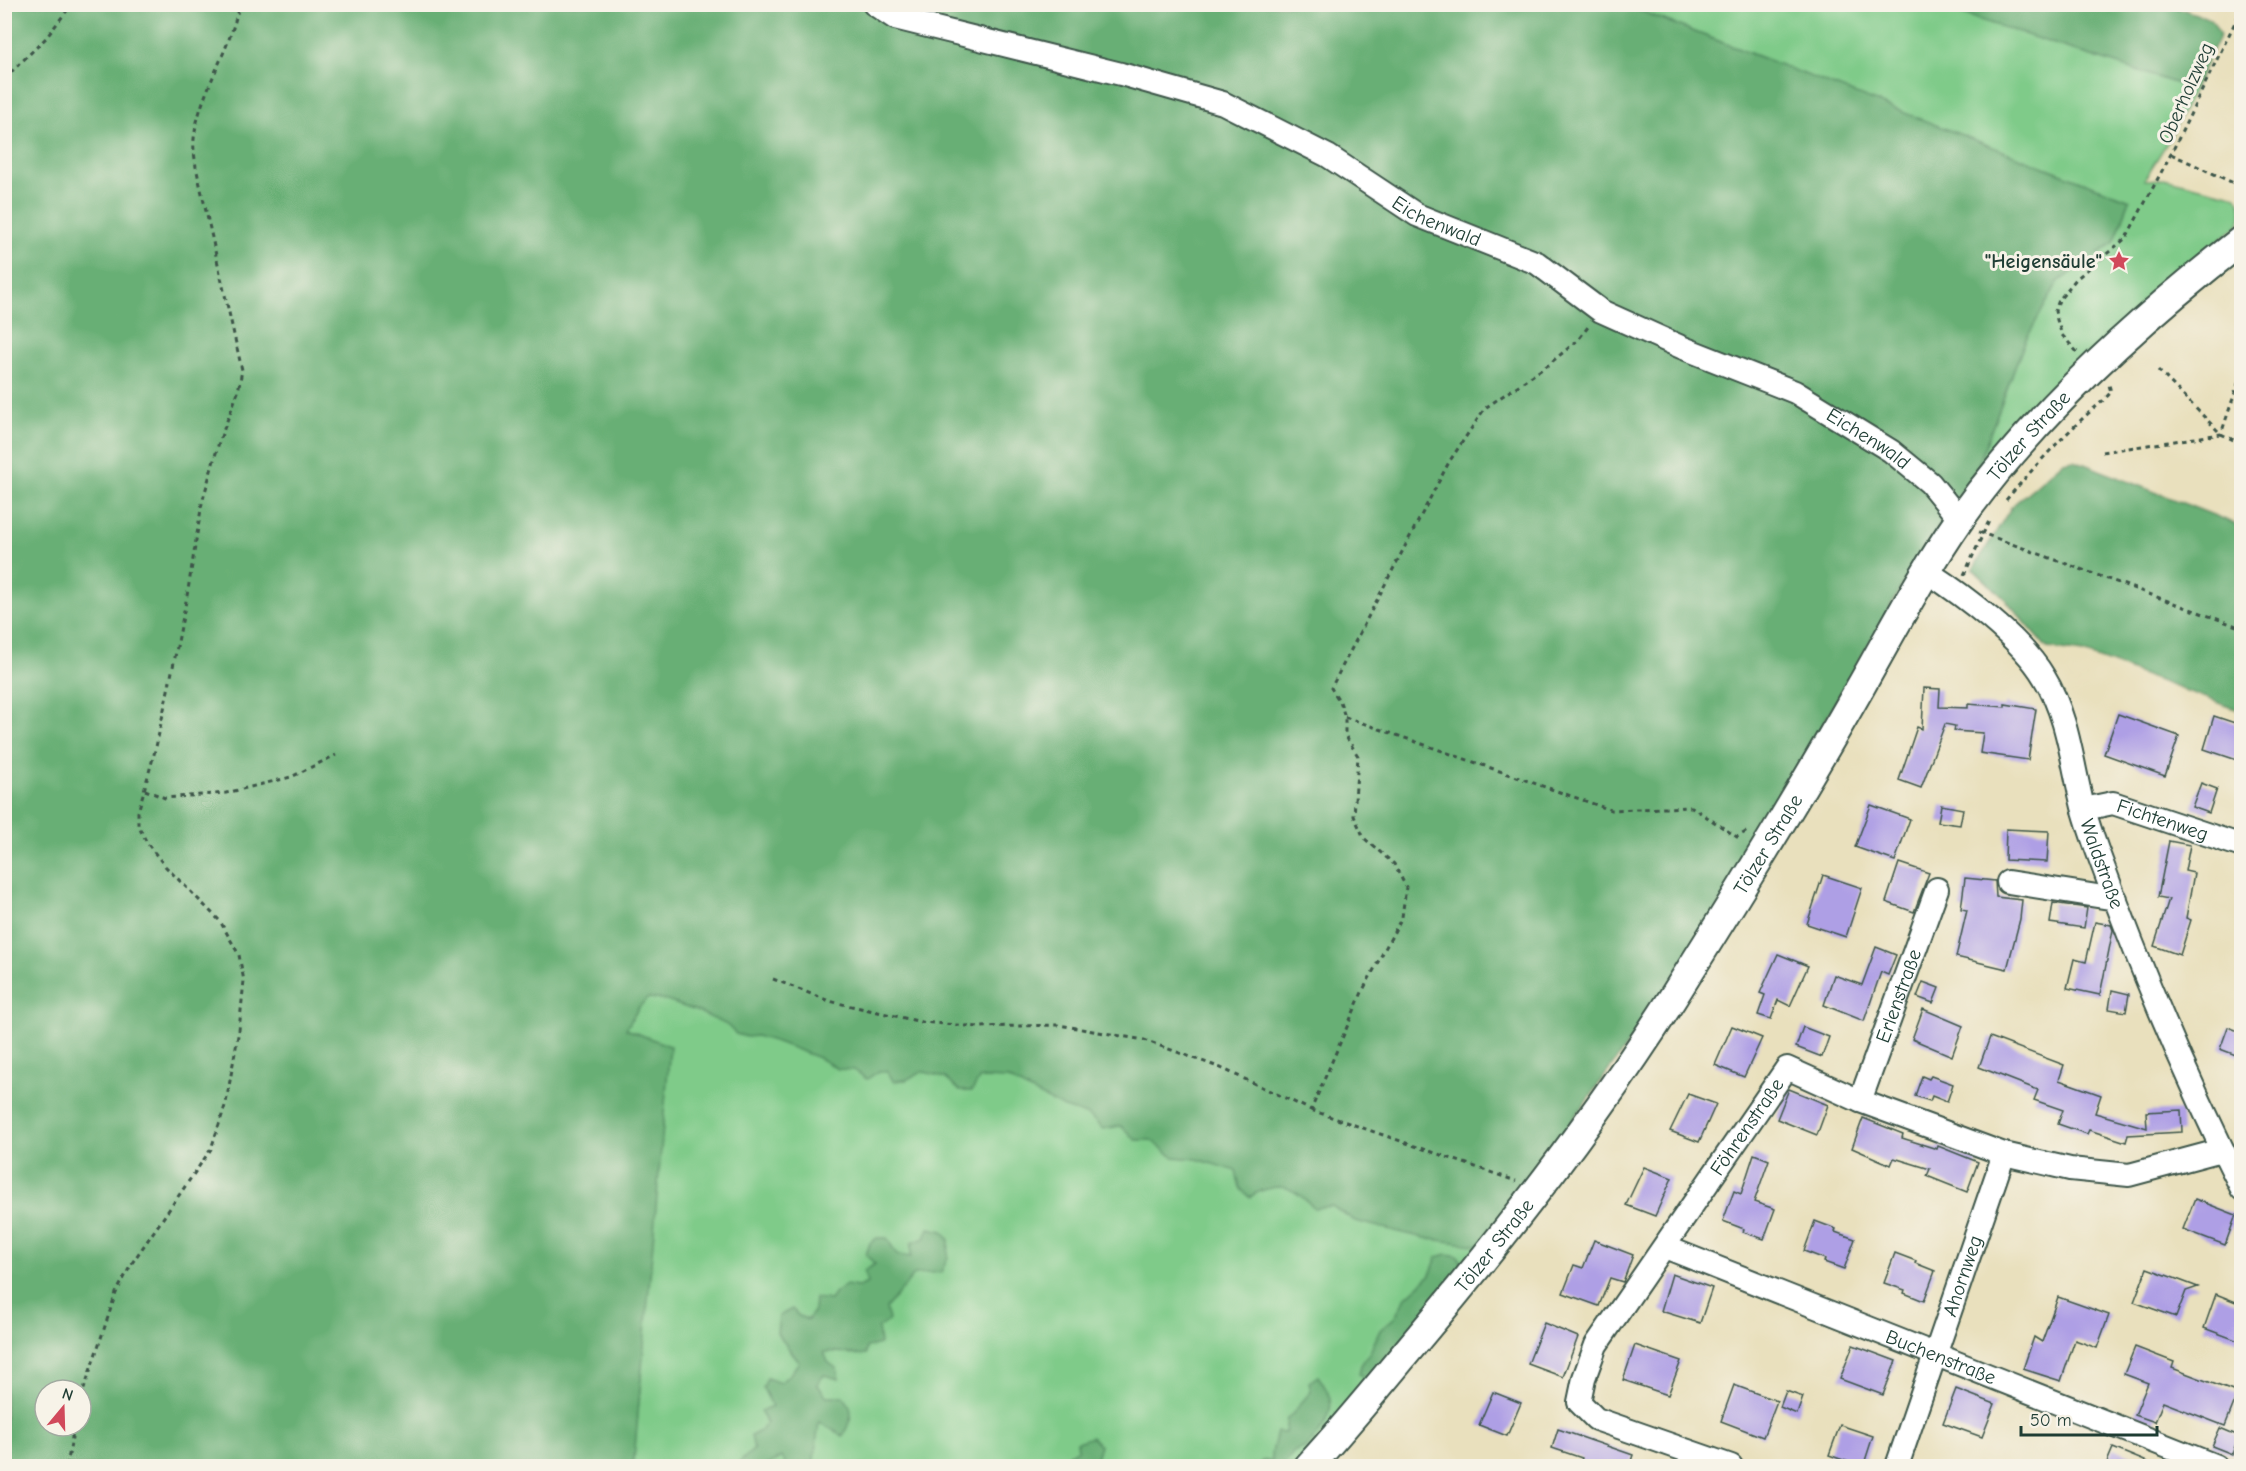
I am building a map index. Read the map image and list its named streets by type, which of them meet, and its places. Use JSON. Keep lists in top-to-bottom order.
{
  "streets": {
    "main road": ["Tölzer Straße"],
    "street": [
      "Eichenwald",
      "Fichtenweg",
      "Waldstraße",
      "Erlenstraße",
      "Föhrenstraße",
      "Ahornweg",
      "Buchenstraße"
    ],
    "path": ["Oberholzweg"]
  },
  "crossings": [
    ["Eichenwald", "Tölzer Straße"],
    ["Tölzer Straße", "Waldstraße"],
    ["Fichtenweg", "Waldstraße"],
    ["Waldstraße", "Föhrenstraße"],
    ["Erlenstraße", "Föhrenstraße"],
    ["Föhrenstraße", "Ahornweg"],
    ["Föhrenstraße", "Buchenstraße"],
    ["Ahornweg", "Buchenstraße"]
  ],
  "places": {
    "place": ["\"Heigensäule\""]
  },
  "scale_bar": "50 m",
  "north": "top"
}
